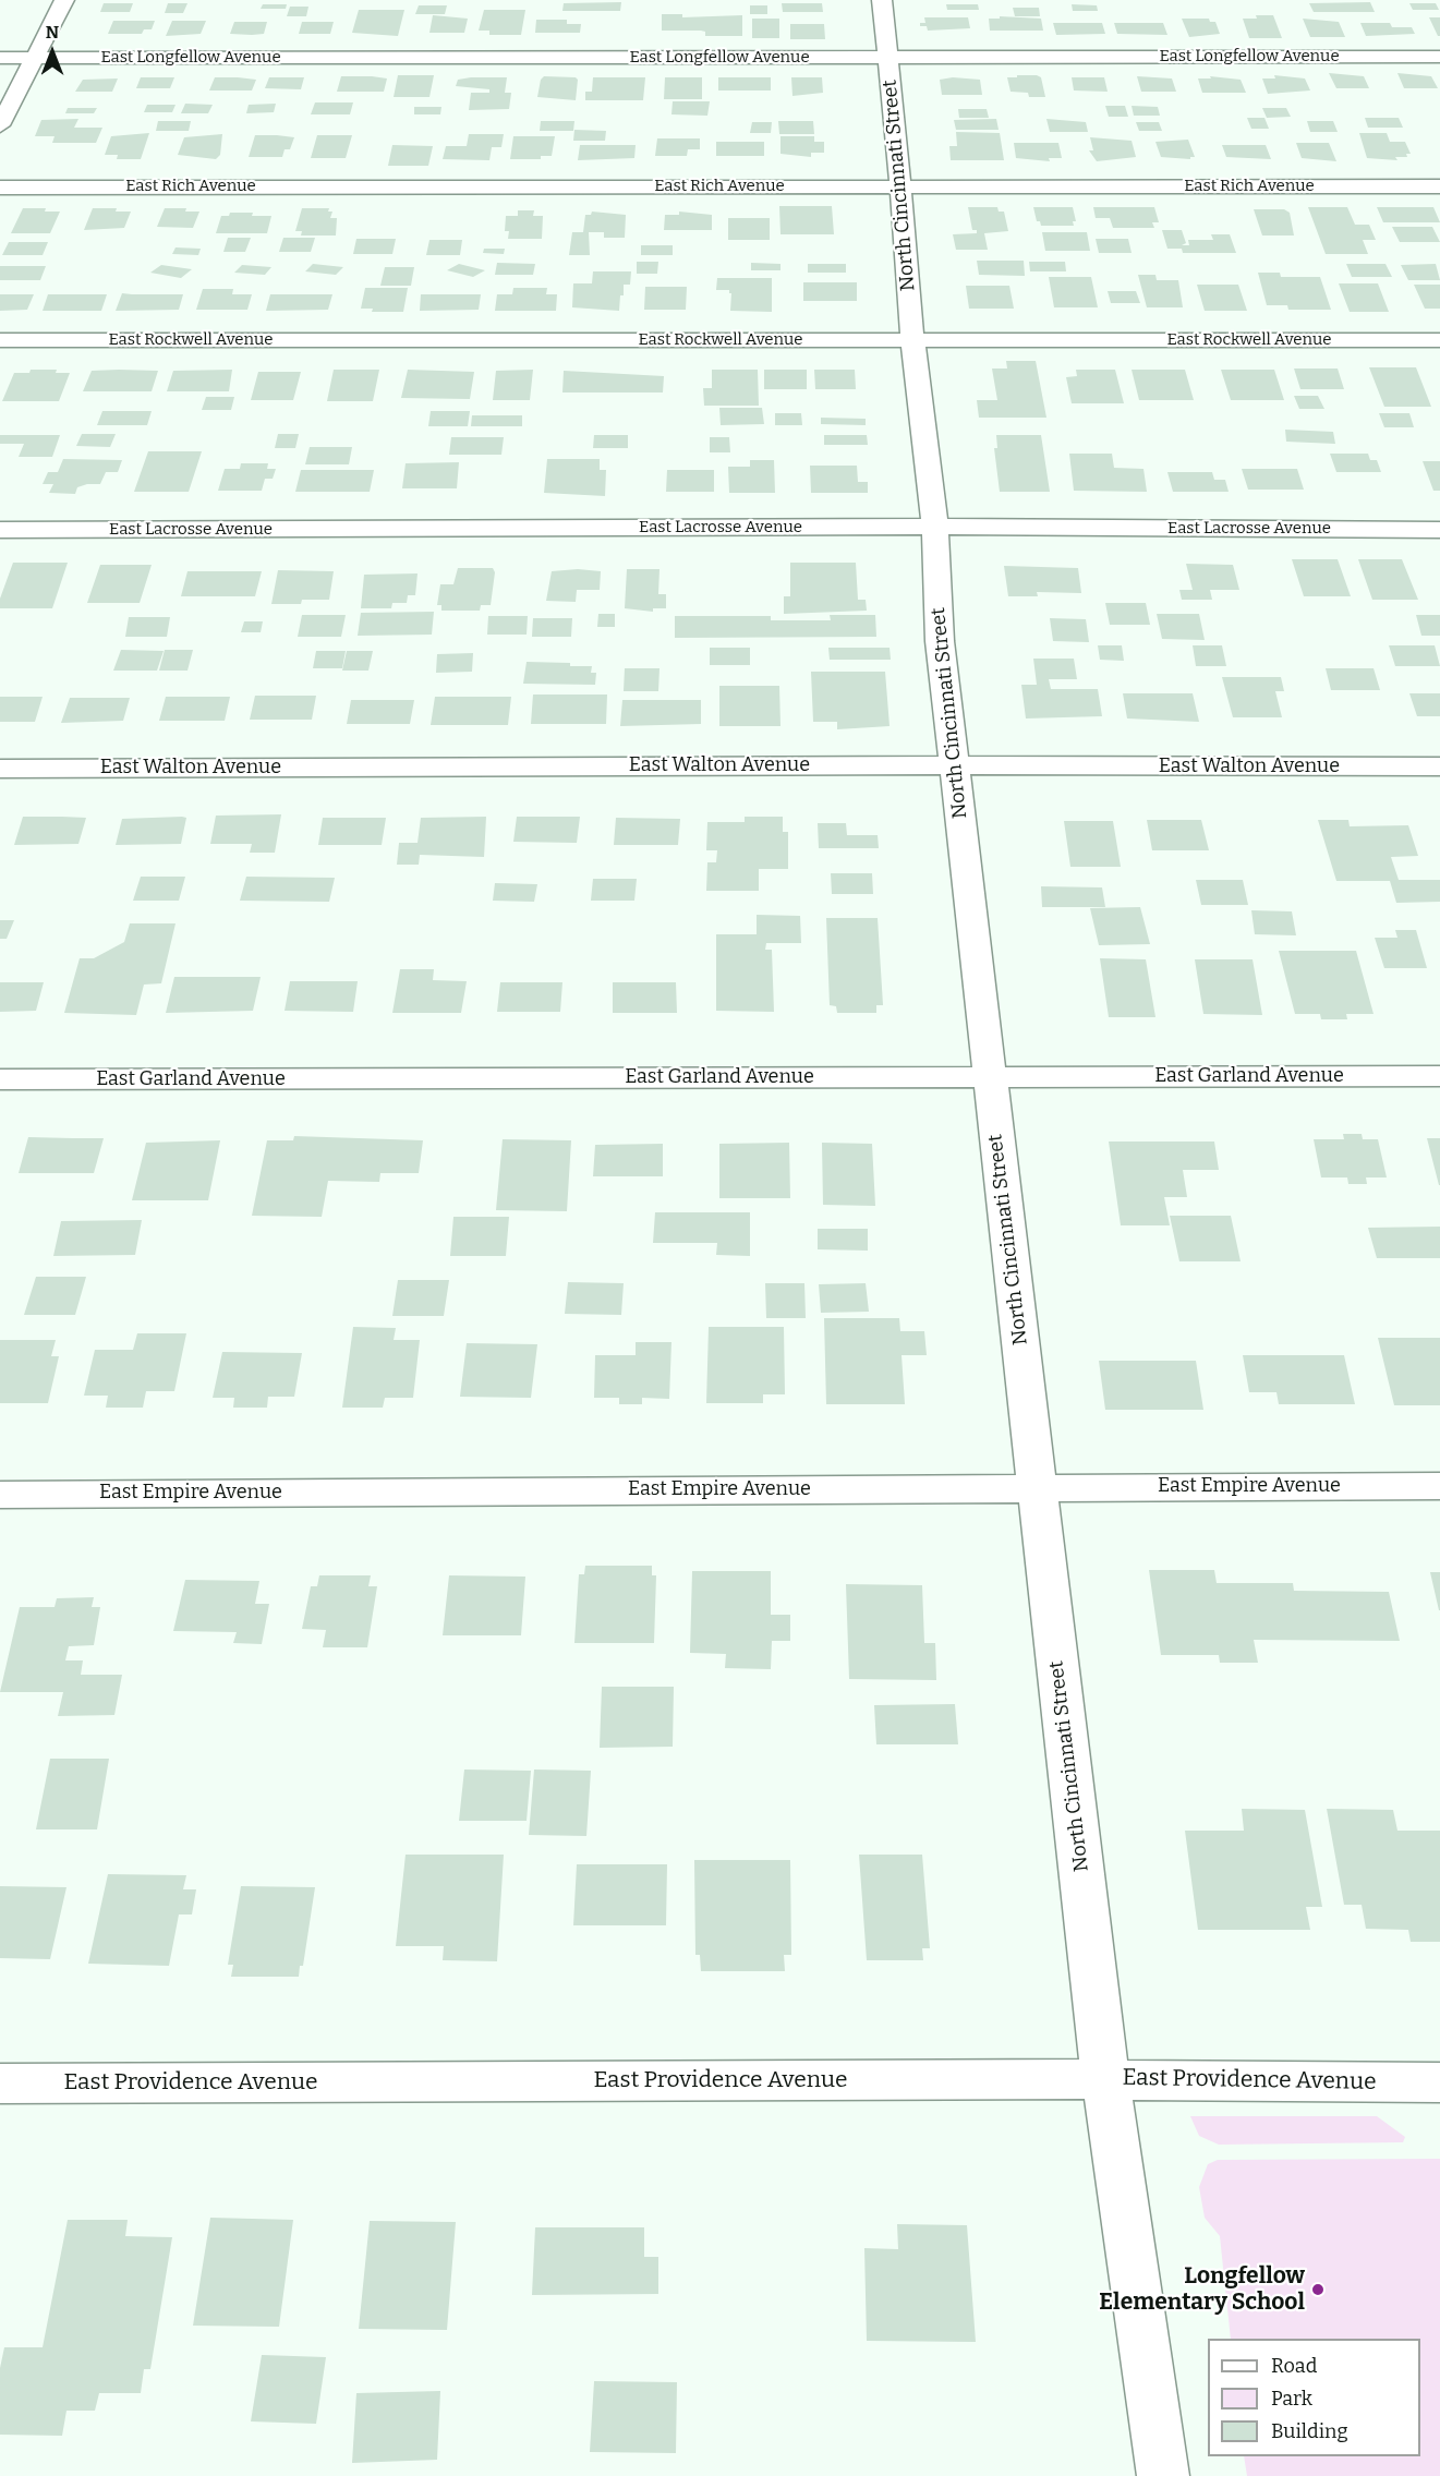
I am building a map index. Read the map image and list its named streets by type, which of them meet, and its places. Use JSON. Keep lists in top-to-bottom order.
{
  "streets": {
    "street": [
      "East Longfellow Avenue",
      "North Cincinnati Street",
      "East Rich Avenue",
      "East Rockwell Avenue",
      "East Lacrosse Avenue",
      "East Walton Avenue",
      "East Garland Avenue",
      "East Empire Avenue",
      "East Providence Avenue"
    ]
  },
  "crossings": [
    ["East Longfellow Avenue", "North Cincinnati Street"],
    ["North Cincinnati Street", "East Rich Avenue"],
    ["North Cincinnati Street", "East Rockwell Avenue"],
    ["North Cincinnati Street", "East Lacrosse Avenue"],
    ["North Cincinnati Street", "East Walton Avenue"],
    ["North Cincinnati Street", "East Garland Avenue"],
    ["North Cincinnati Street", "East Empire Avenue"],
    ["North Cincinnati Street", "East Providence Avenue"]
  ],
  "places": ["Longfellow Elementary School"],
  "legend": ["Road", "Park", "Building"],
  "north": "top"
}
